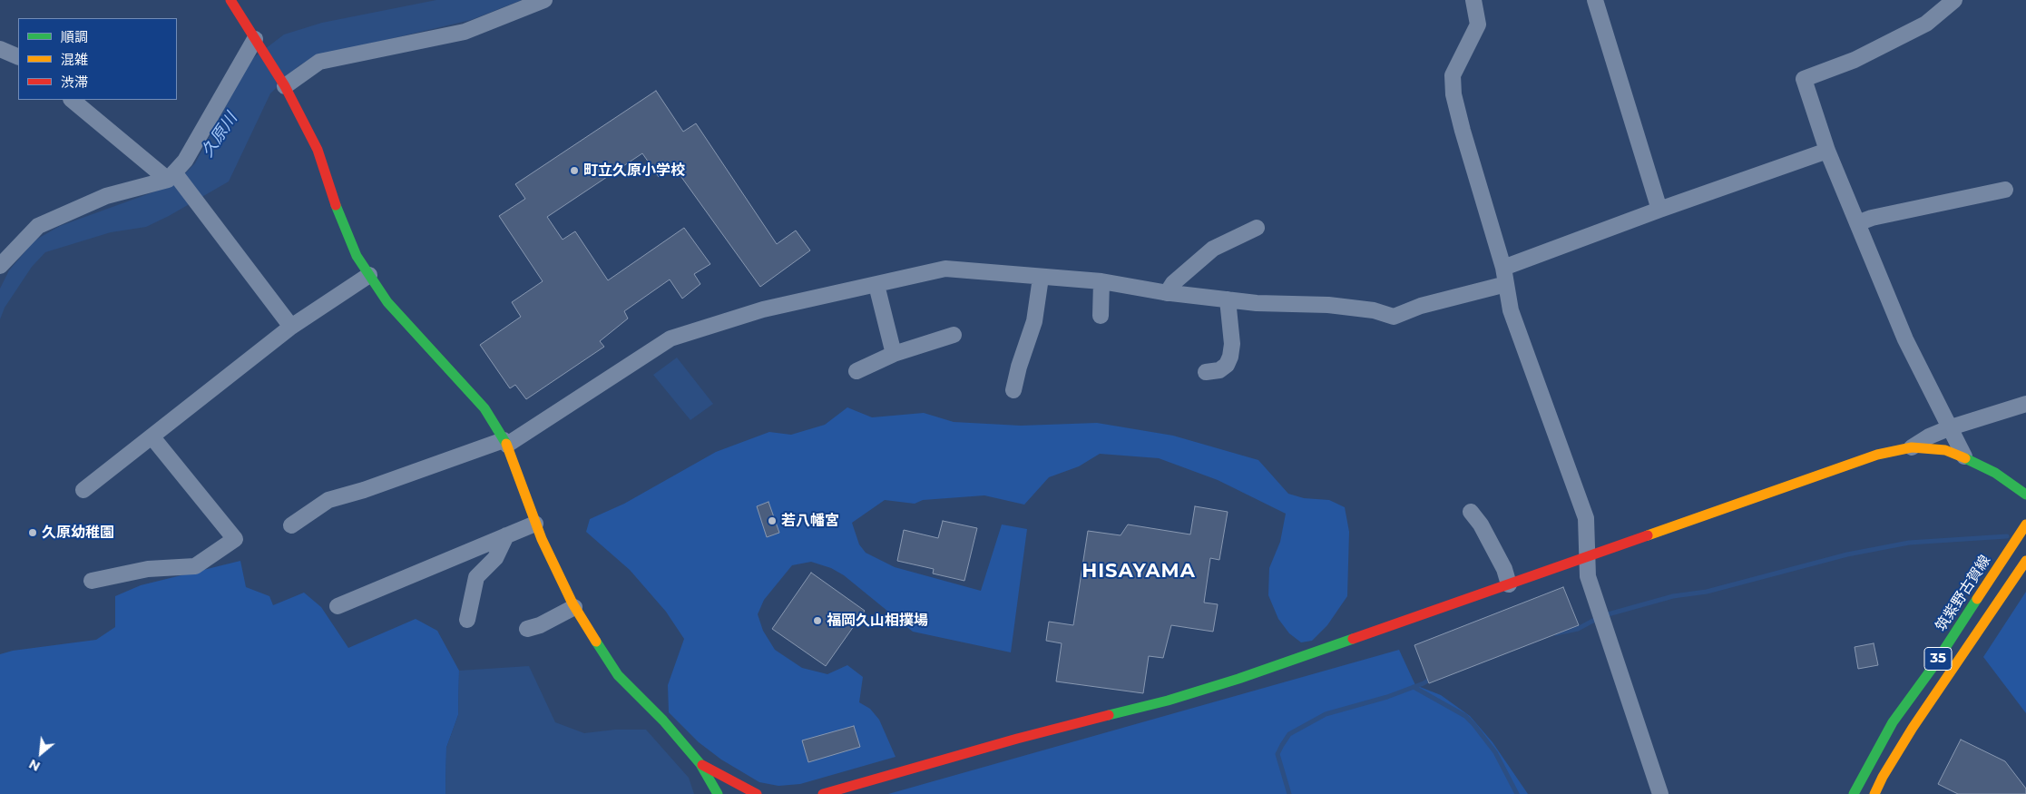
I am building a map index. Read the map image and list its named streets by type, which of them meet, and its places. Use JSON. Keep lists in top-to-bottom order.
{
  "streets": {
    "street": ["筑紫野古賀線", "35"]
  },
  "districts": ["HISAYAMA"],
  "water": ["久原川"],
  "places": [
    "町立久原小学校",
    "若八幡宮",
    "久原幼稚園",
    "福岡久山相撲場"
  ],
  "legend": ["順調", "混雑", "渋滞"],
  "north": "bottom left"
}
